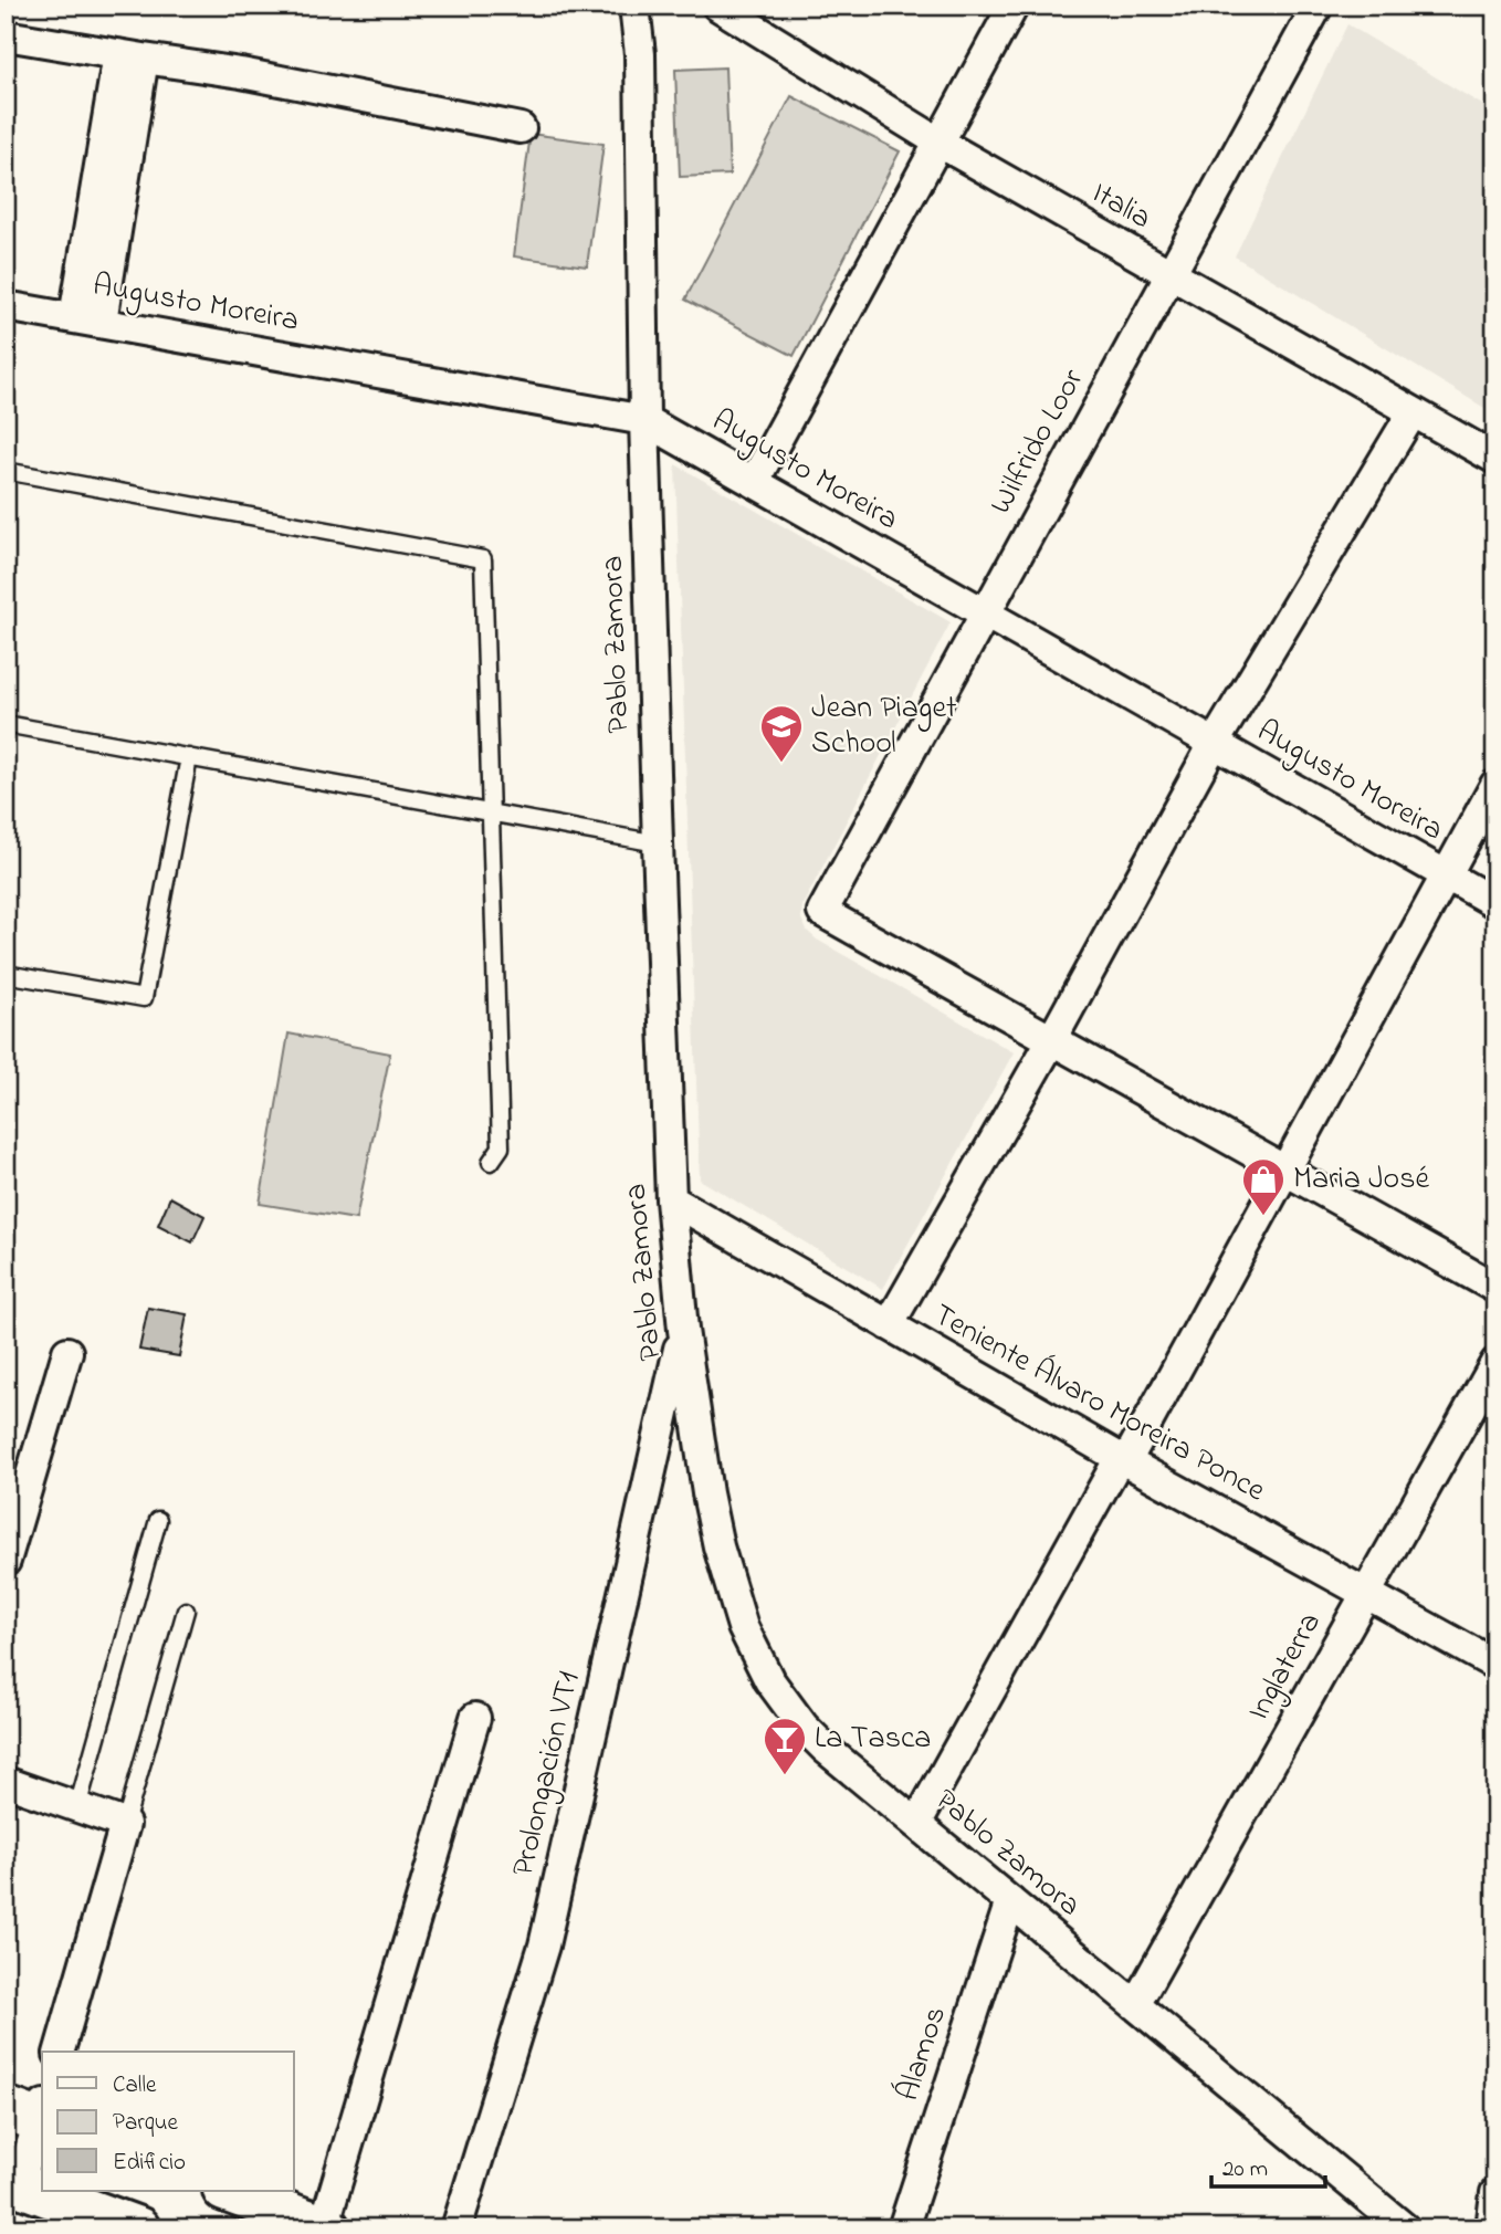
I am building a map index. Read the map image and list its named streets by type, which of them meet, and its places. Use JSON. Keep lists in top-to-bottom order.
{
  "streets": {
    "street": [
      "Italia",
      "Augusto Moreira",
      "Wilfrido Loor",
      "Pablo Zamora",
      "Teniente Álvaro Moreira Ponce",
      "Inglaterra",
      "Prolongación VT1",
      "Álamos"
    ]
  },
  "crossings": [
    ["Italia", "Wilfrido Loor"],
    ["Augusto Moreira", "Wilfrido Loor"],
    ["Augusto Moreira", "Pablo Zamora"],
    ["Pablo Zamora", "Teniente Álvaro Moreira Ponce"],
    ["Pablo Zamora", "Inglaterra"],
    ["Pablo Zamora", "Prolongación VT1"],
    ["Pablo Zamora", "Álamos"],
    ["Teniente Álvaro Moreira Ponce", "Inglaterra"]
  ],
  "places": {
    "school or university": ["Jean Piaget School"],
    "shop": ["Maria José"],
    "bar": ["La Tasca"]
  },
  "legend": ["Calle", "Parque", "Edificio"],
  "scale_bar": "20 m"
}
